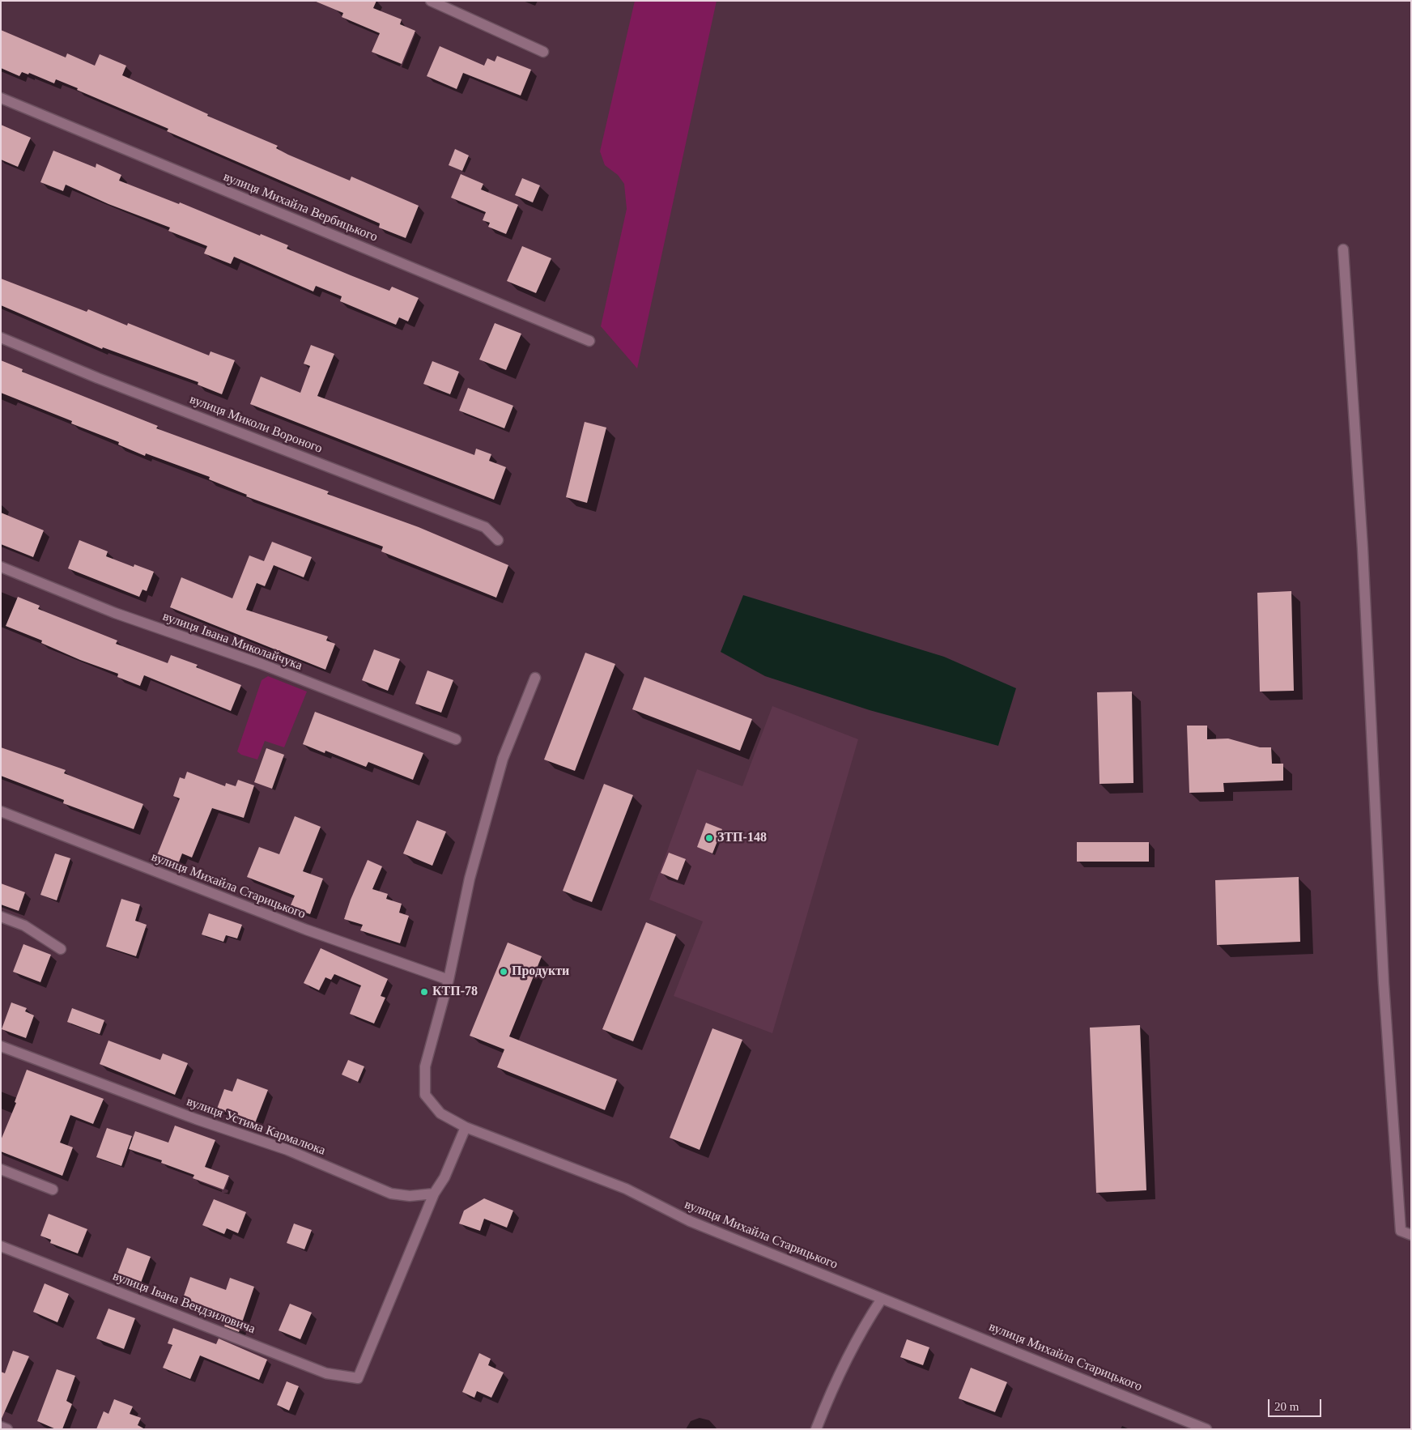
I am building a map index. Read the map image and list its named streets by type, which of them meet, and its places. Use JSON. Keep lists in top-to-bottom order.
{
  "streets": {
    "street": [
      "вулиця Михайла Вербицького",
      "вулиця Миколи Вороного",
      "вулиця Івана Миколайчука",
      "вулиця Михайла Старицького",
      "вулиця Устима Кармалюка",
      "вулиця Івана Вендзиловича"
    ]
  },
  "crossings": [
    ["вулиця Устима Кармалюка", "вулиця Івана Вендзиловича"]
  ],
  "places": ["ЗТП-148", "Продукти", "КТП-78"],
  "scale_bar": "20 m"
}
